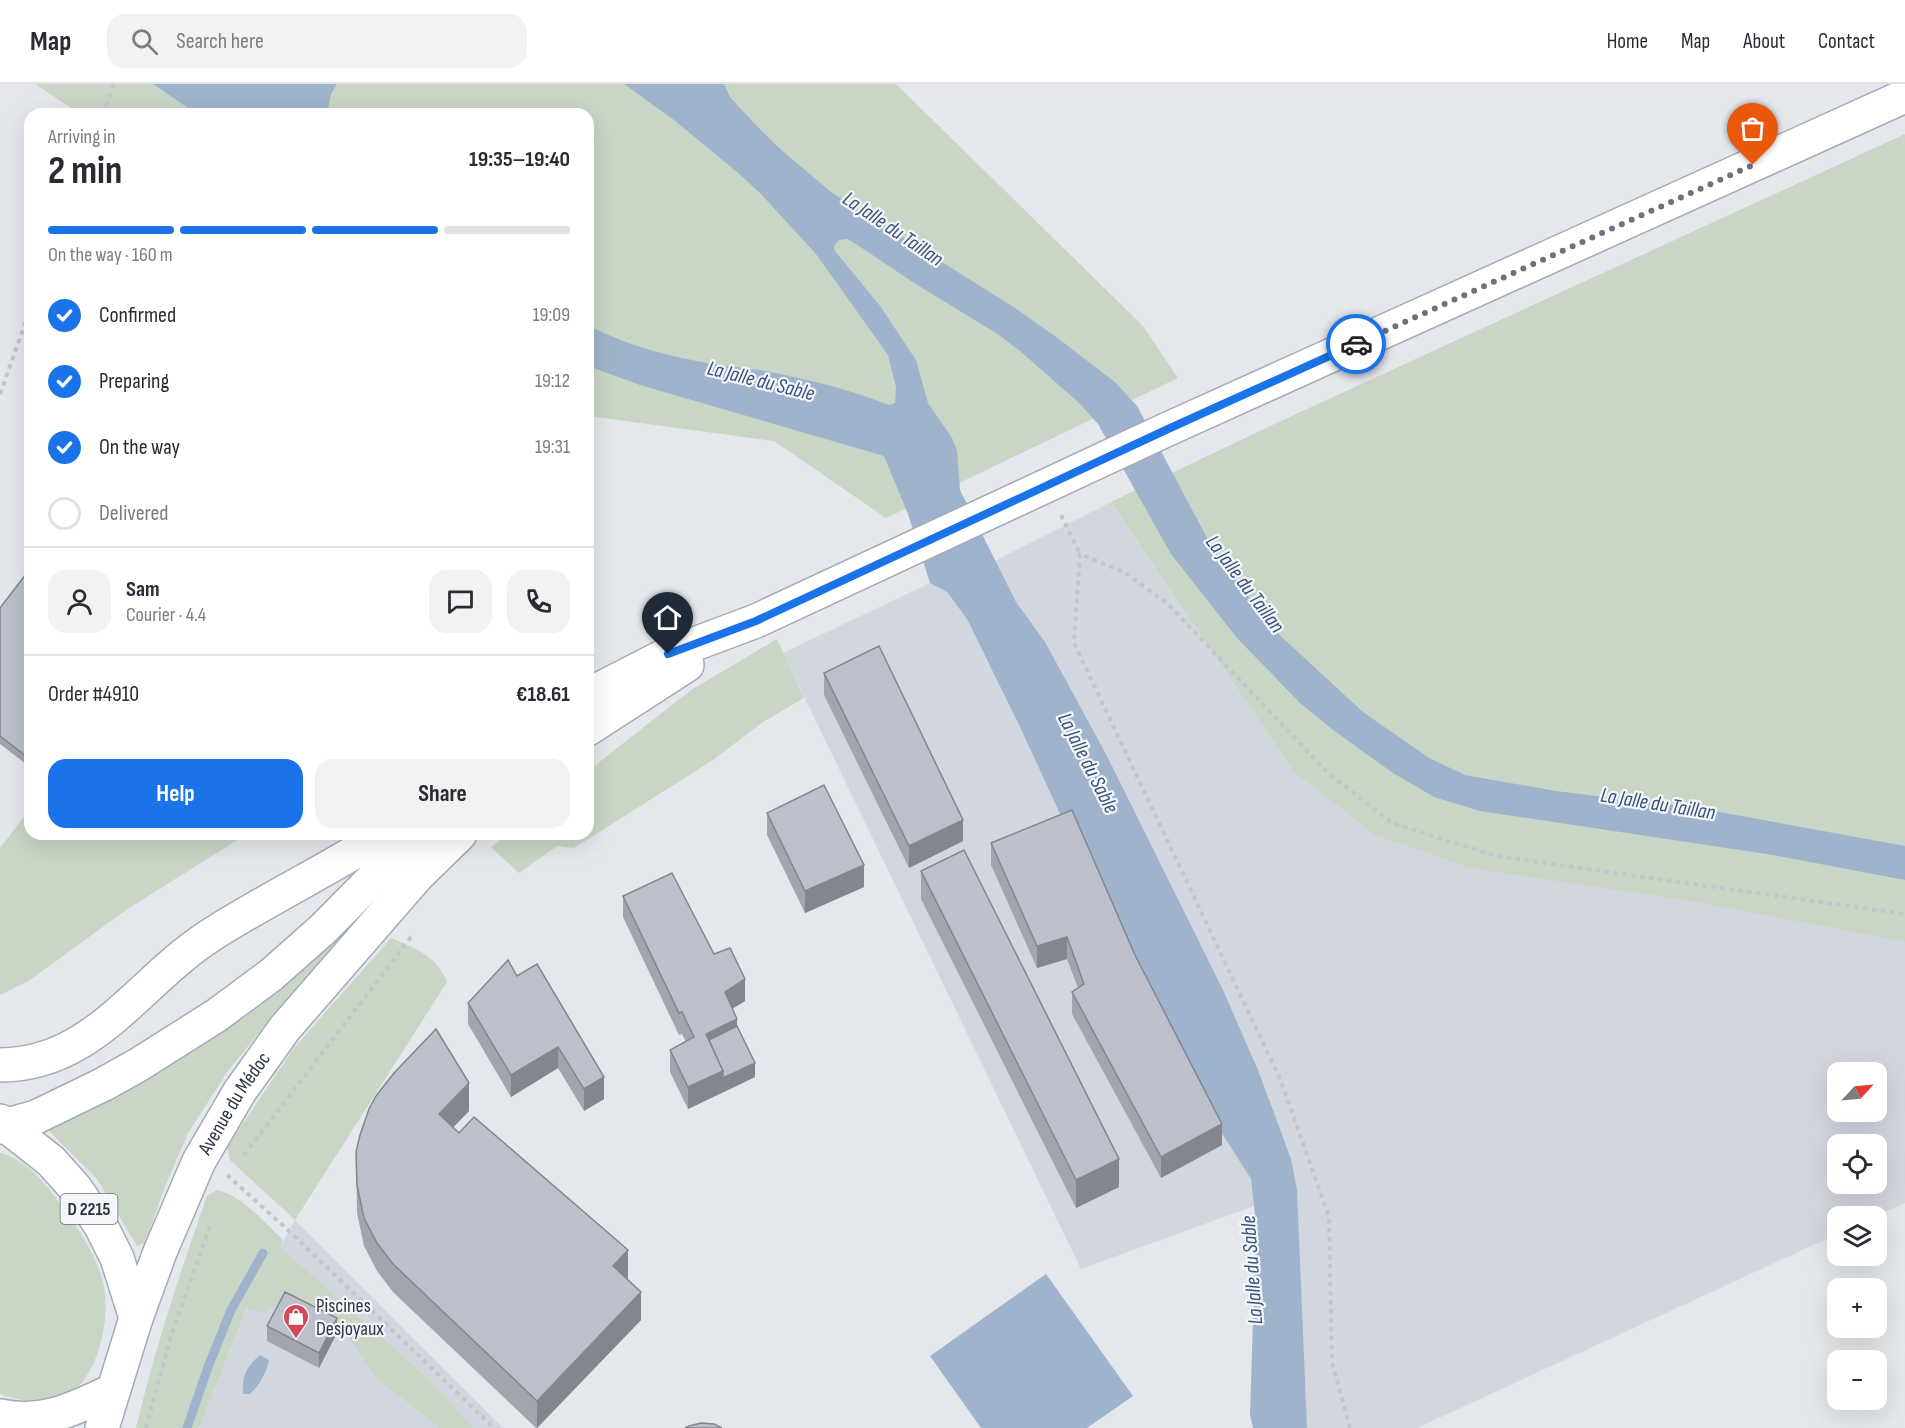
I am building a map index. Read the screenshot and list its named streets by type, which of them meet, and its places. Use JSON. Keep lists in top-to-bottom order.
{
  "streets": {
    "main road": ["Avenue du Médoc", "D 2215"]
  },
  "crossings": [
    ["Avenue du Médoc", "D 2215"]
  ],
  "water": ["La Jalle du Taillan", "La Jalle du Sable"],
  "places": {
    "shop": ["Piscines Desjoyaux"]
  },
  "north": "top right",
  "page": {
    "header": "Map",
    "search": "Search here",
    "nav": [
      "Home",
      "Map",
      "About",
      "Contact"
    ],
    "heading": ["2 min", "Arriving in", "19:35–19:40"],
    "panel": [
      "Sam",
      "Courier · 4.4",
      "Order #4910",
      "€18.61"
    ],
    "bar": "On the way · 160 m",
    "list": [
      ["Confirmed", "19:09"],
      ["Preparing", "19:12"],
      ["On the way", "19:31"],
      "Delivered"
    ],
    "buttons": ["Help", "Share"],
    "map_buttons": ["+", "−"]
  }
}
